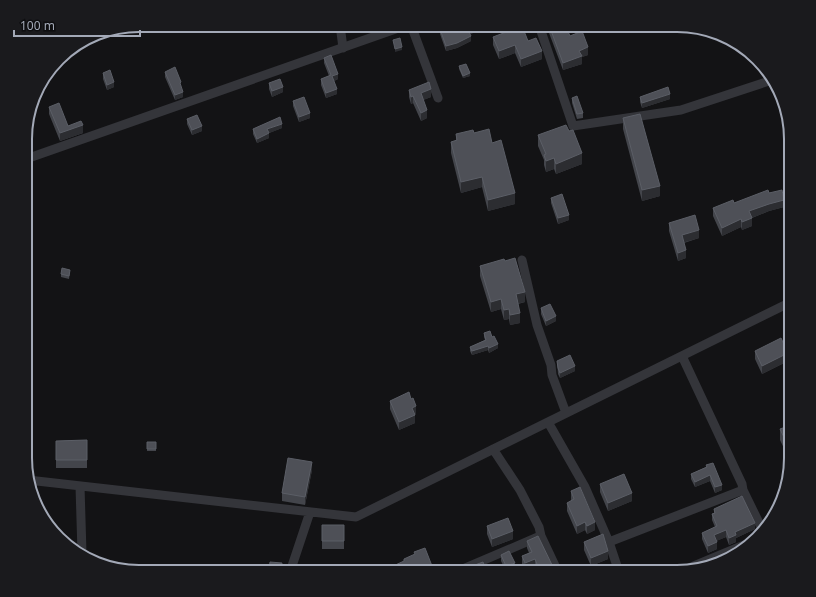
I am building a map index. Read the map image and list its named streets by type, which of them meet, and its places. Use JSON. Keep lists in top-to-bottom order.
{
  "scale_bar": "100 m"
}
